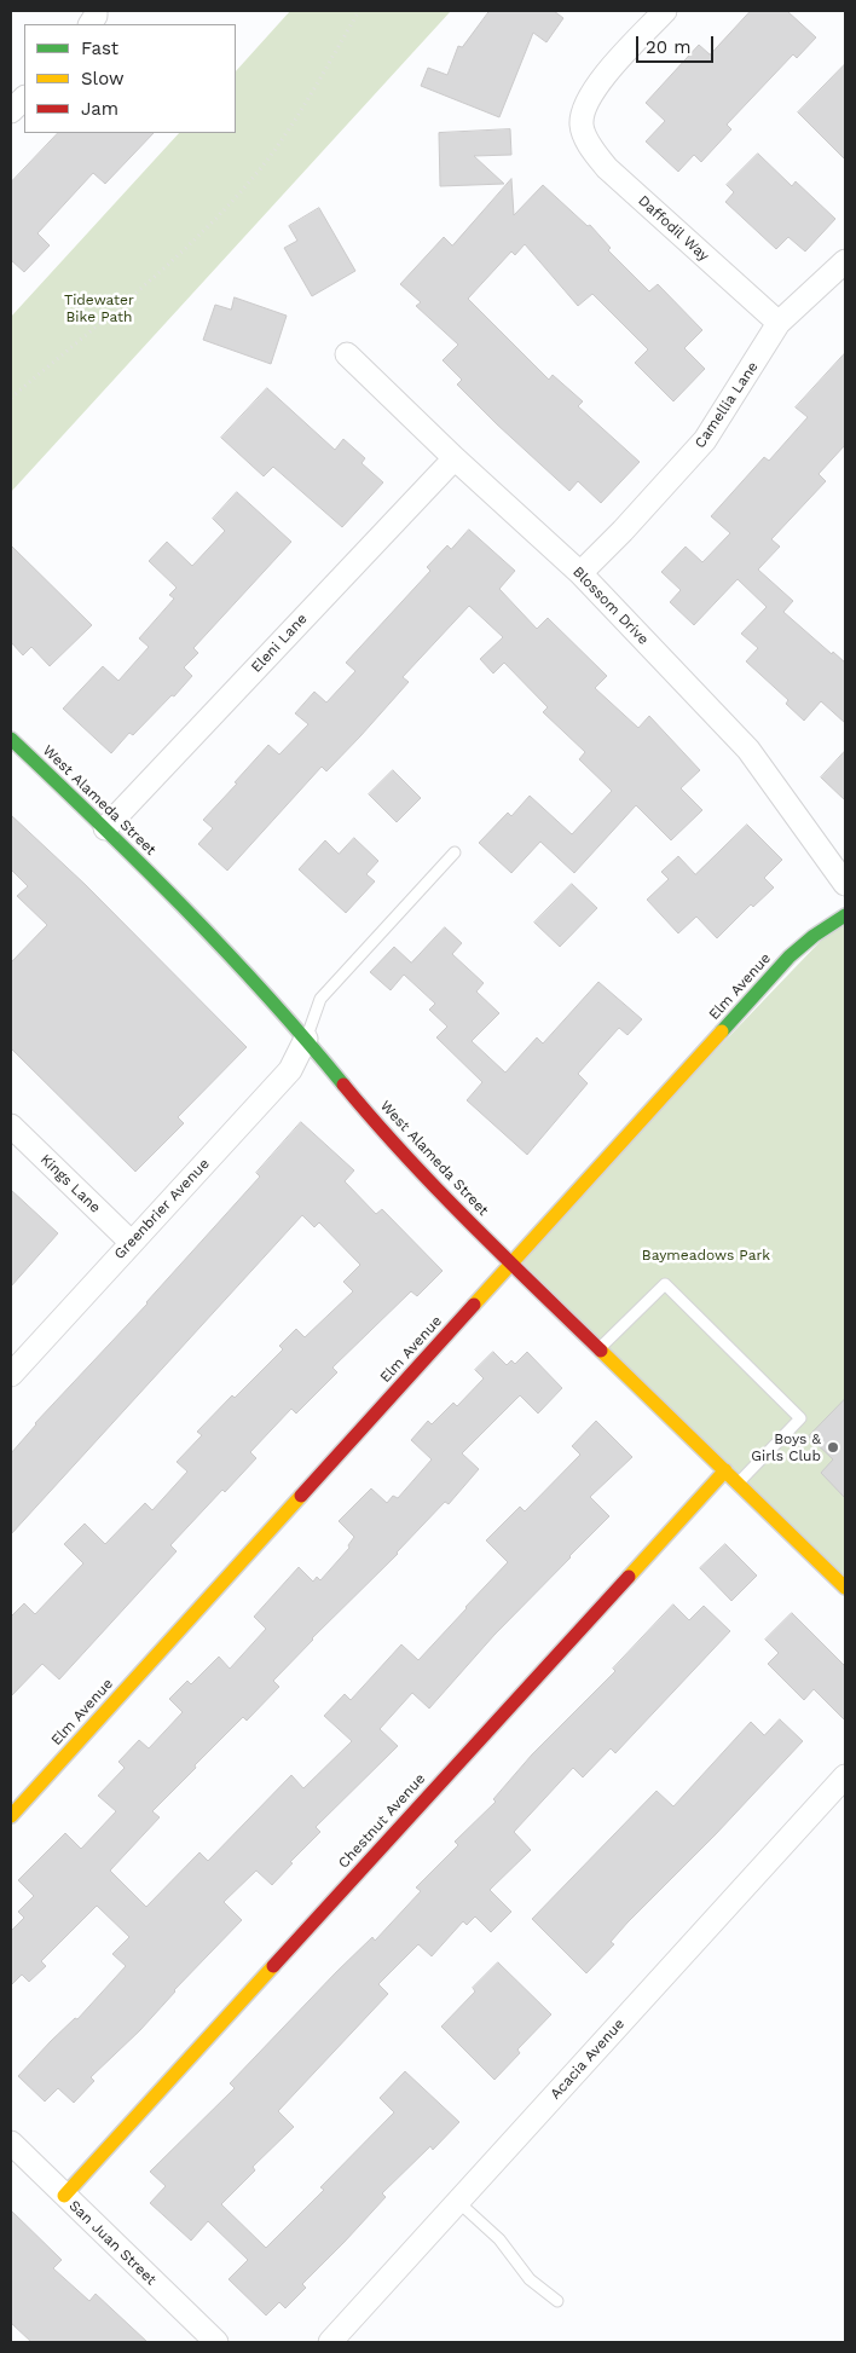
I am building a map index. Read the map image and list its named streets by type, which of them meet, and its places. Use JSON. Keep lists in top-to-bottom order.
{
  "streets": {
    "street": [
      "Daffodil Way",
      "Camellia Lane",
      "Blossom Drive",
      "Eleni Lane",
      "West Alameda Street",
      "Elm Avenue",
      "Kings Lane",
      "Greenbrier Avenue",
      "Chestnut Avenue",
      "Acacia Avenue",
      "San Juan Street"
    ]
  },
  "crossings": [
    ["Daffodil Way", "Camellia Lane"],
    ["Camellia Lane", "Blossom Drive"],
    ["Blossom Drive", "Eleni Lane"],
    ["Eleni Lane", "West Alameda Street"],
    ["West Alameda Street", "Elm Avenue"],
    ["West Alameda Street", "Greenbrier Avenue"],
    ["West Alameda Street", "Chestnut Avenue"],
    ["Kings Lane", "Greenbrier Avenue"],
    ["Chestnut Avenue", "San Juan Street"]
  ],
  "parks": ["Tidewater Bike Path", "Baymeadows Park"],
  "places": ["Boys & Girls Club"],
  "legend": ["Fast", "Slow", "Jam"],
  "scale_bar": "20 m"
}
